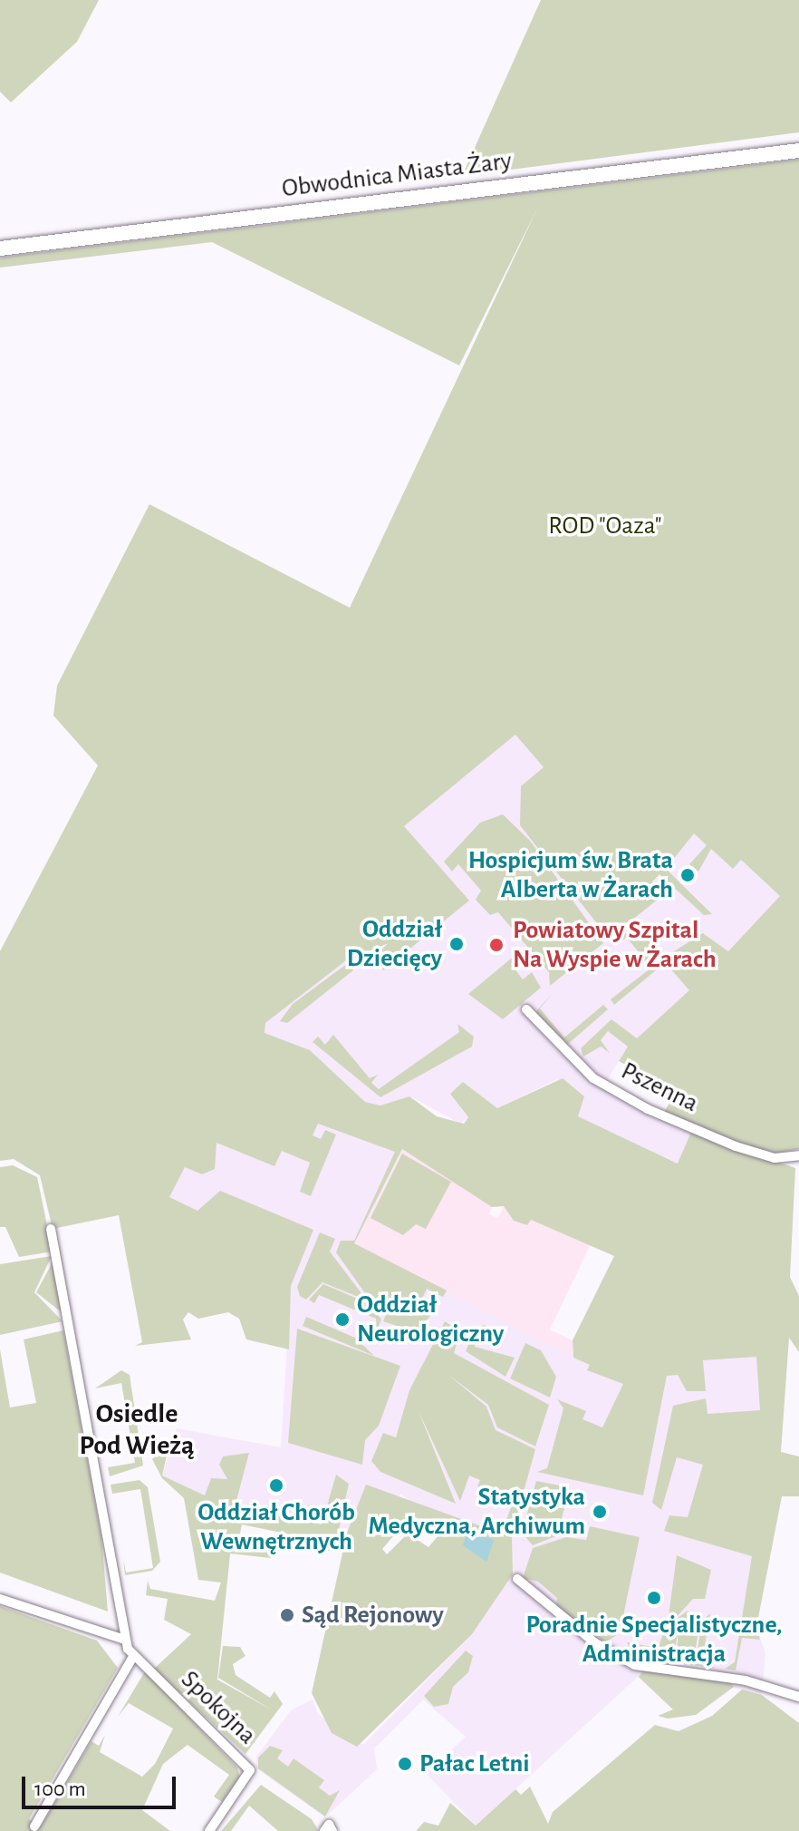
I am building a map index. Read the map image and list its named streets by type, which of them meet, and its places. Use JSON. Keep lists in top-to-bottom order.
{
  "streets": {
    "main road": ["Obwodnica Miasta Żary"],
    "street": ["Pszenna", "Spokojna"]
  },
  "districts": ["Osiedle Pod Wieżą"],
  "parks": ["ROD \"Oaza\""],
  "places": [
    "Hospicjum św. Brata Alberta w Żarach",
    "Oddział Dziecięcy",
    "Powiatowy Szpital Na Wyspie w Żarach",
    "Oddział Neurologiczny",
    "Oddział Chorób Wewnętrznych",
    "Statystyka Medyczna, Archiwum",
    "Poradnie Specjalistyczne, Administracja",
    "Sąd Rejonowy",
    "Pałac Letni"
  ],
  "scale_bar": "100 m"
}
